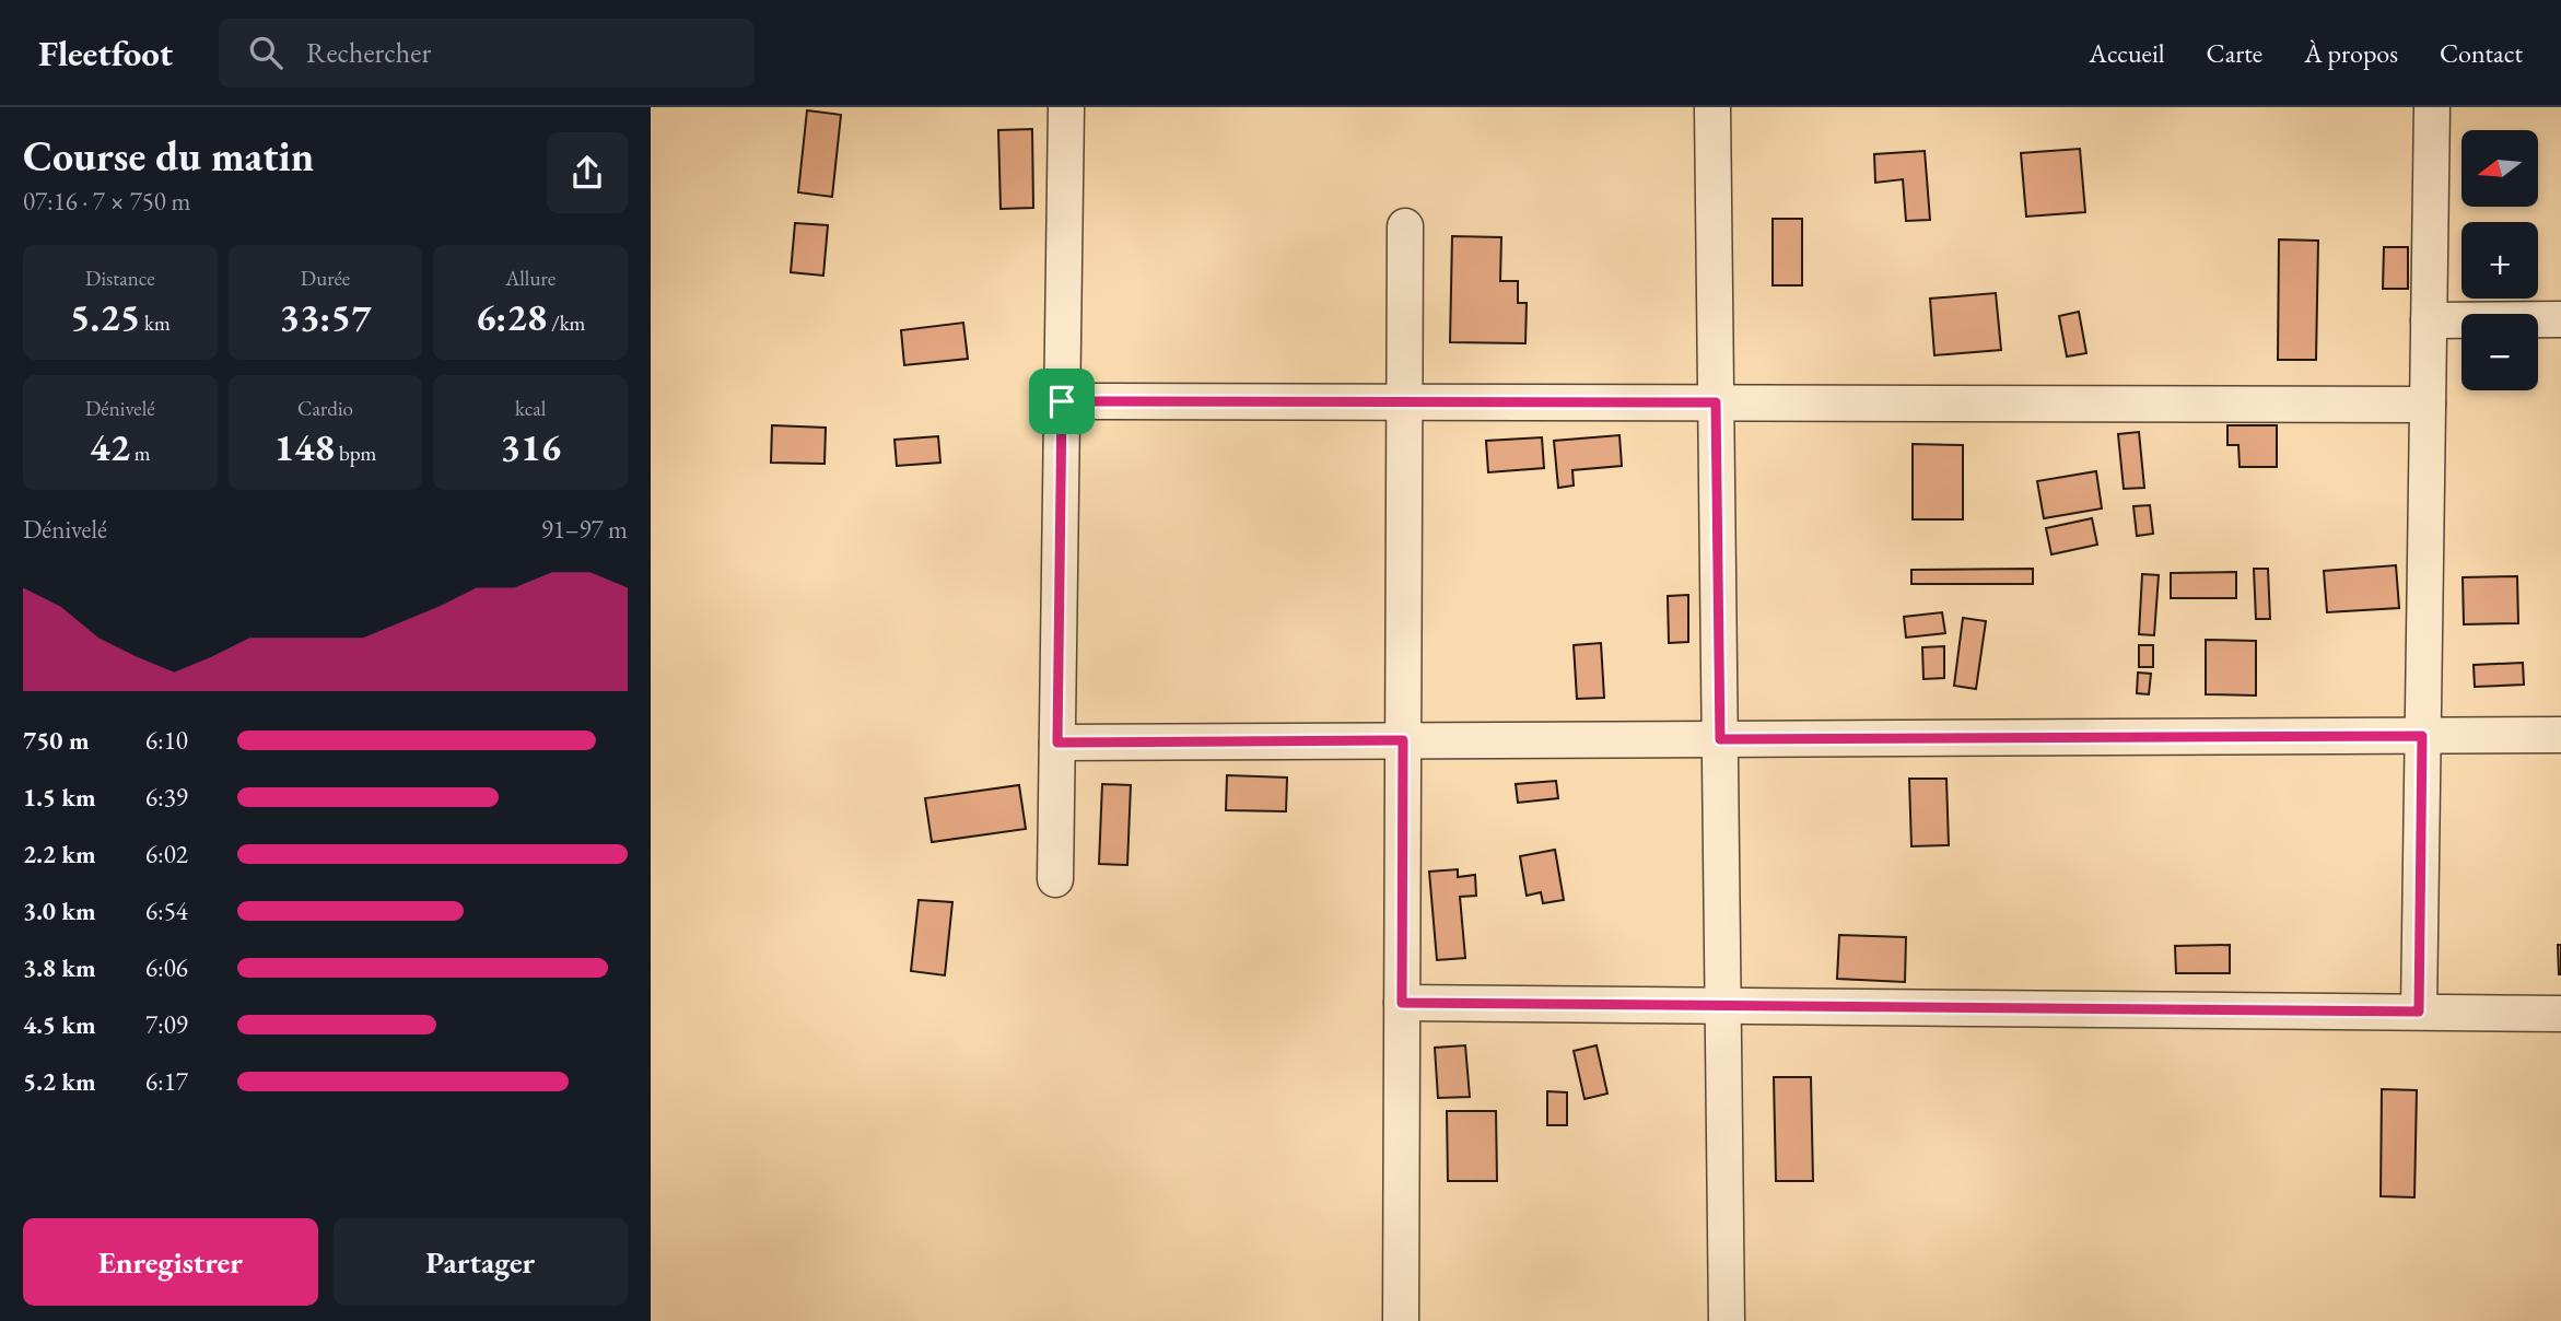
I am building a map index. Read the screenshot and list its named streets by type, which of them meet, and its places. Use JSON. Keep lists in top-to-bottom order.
{
  "north": "left",
  "page": {
    "header": "Fleetfoot",
    "search": "Rechercher",
    "nav": [
      "Accueil",
      "Carte",
      "À propos",
      "Contact"
    ],
    "heading": ["Course du matin", "07:16 · 7 × 750 m"],
    "map_buttons": ["+", "−"],
    "stats": [
      ["Distance", "5.25 km"],
      ["Durée", "33:57"],
      ["Allure", "6:28 /km"],
      ["Dénivelé", "42 m"],
      ["Cardio", "148 bpm"],
      ["kcal", "316"]
    ],
    "chart": ["Dénivelé", "91–97 m"],
    "list": [
      {
        "name": "750 m",
        "note": "6:10"
      },
      {
        "name": "1.5 km",
        "note": "6:39"
      },
      {
        "name": "2.2 km",
        "note": "6:02"
      },
      {
        "name": "3.0 km",
        "note": "6:54"
      },
      {
        "name": "3.8 km",
        "note": "6:06"
      },
      {
        "name": "4.5 km",
        "note": "7:09"
      },
      {
        "name": "5.2 km",
        "note": "6:17"
      }
    ],
    "buttons": ["Enregistrer", "Partager"]
  }
}
